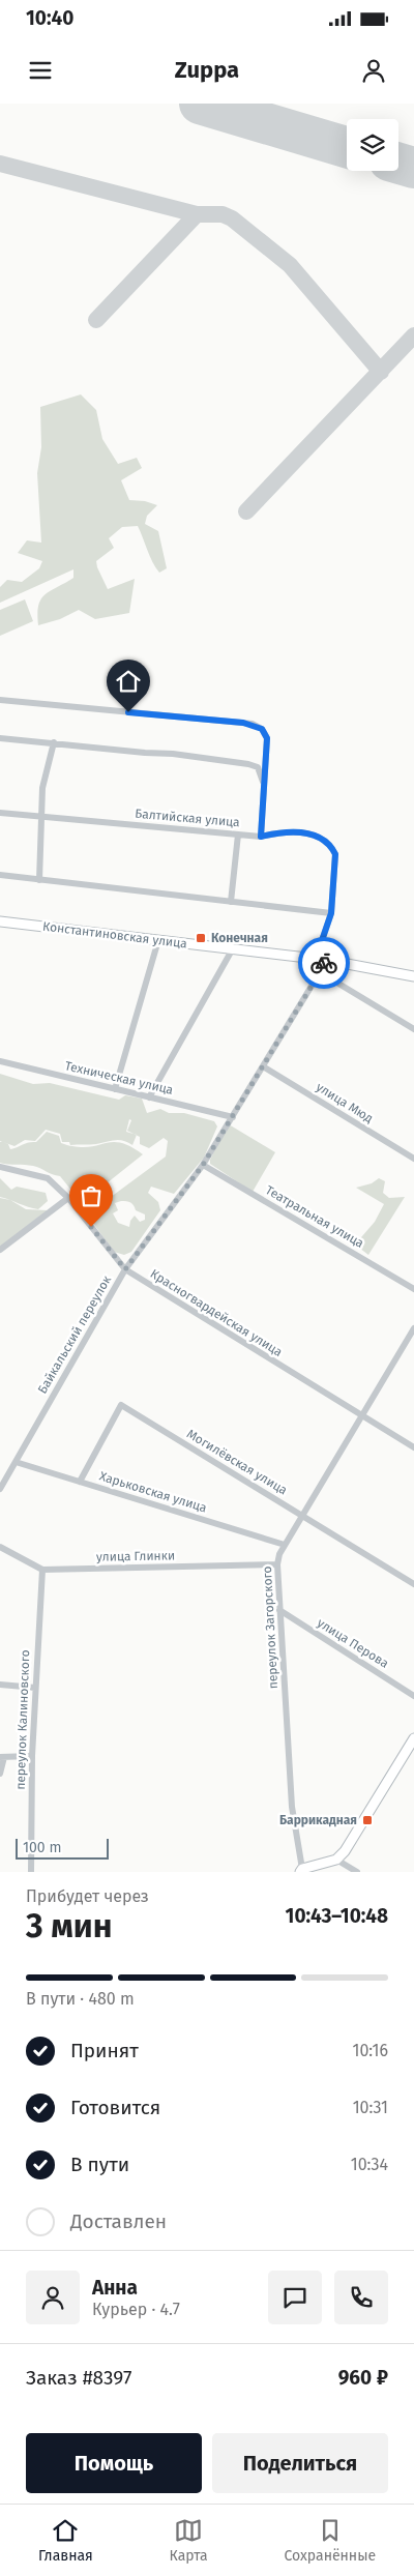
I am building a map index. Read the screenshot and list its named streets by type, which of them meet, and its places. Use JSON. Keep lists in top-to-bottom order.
{
  "streets": {
    "street": [
      "Балтийская улица",
      "Константиновская улица",
      "Техническая улица",
      "улица Мюд",
      "Театральная улица",
      "Красногвардейская улица",
      "Байкальский переулок",
      "Могилёвская улица",
      "Харьковская улица",
      "улица Глинки",
      "переулок Загорского",
      "улица Перова",
      "переулок Калиновского"
    ]
  },
  "crossings": [
    ["Балтийская улица", "Константиновская улица"],
    ["Балтийская улица", "Байкальский переулок"],
    ["Константиновская улица", "Байкальский переулок"],
    ["Техническая улица", "Байкальский переулок"],
    ["улица Мюд", "Байкальский переулок"],
    ["Театральная улица", "Байкальский переулок"],
    ["Красногвардейская улица", "Байкальский переулок"],
    ["Красногвардейская улица", "переулок Загорского"],
    ["Байкальский переулок", "Харьковская улица"],
    ["Могилёвская улица", "Харьковская улица"],
    ["Могилёвская улица", "переулок Загорского"],
    ["Харьковская улица", "переулок Загорского"],
    ["улица Глинки", "переулок Загорского"],
    ["улица Глинки", "переулок Калиновского"],
    ["переулок Загорского", "улица Перова"]
  ],
  "places": {
    "transit": ["Конечная", "Баррикадная"]
  },
  "scale_bar": "100 m",
  "page": {
    "status": "10:40",
    "header": "Zuppa",
    "scale": "100 m",
    "heading": ["3 мин", "Прибудет через", "10:43–10:48"],
    "panel": [
      "Анна",
      "Курьер · 4.7",
      "Заказ #8397",
      "960 ₽"
    ],
    "bar": "В пути · 480 m",
    "list": [
      ["Принят", "10:16"],
      ["Готовится", "10:31"],
      ["В пути", "10:34"],
      "Доставлен"
    ],
    "buttons": ["Помощь", "Поделиться"],
    "tabs": ["Главная", "Карта", "Сохранённые"]
  }
}
